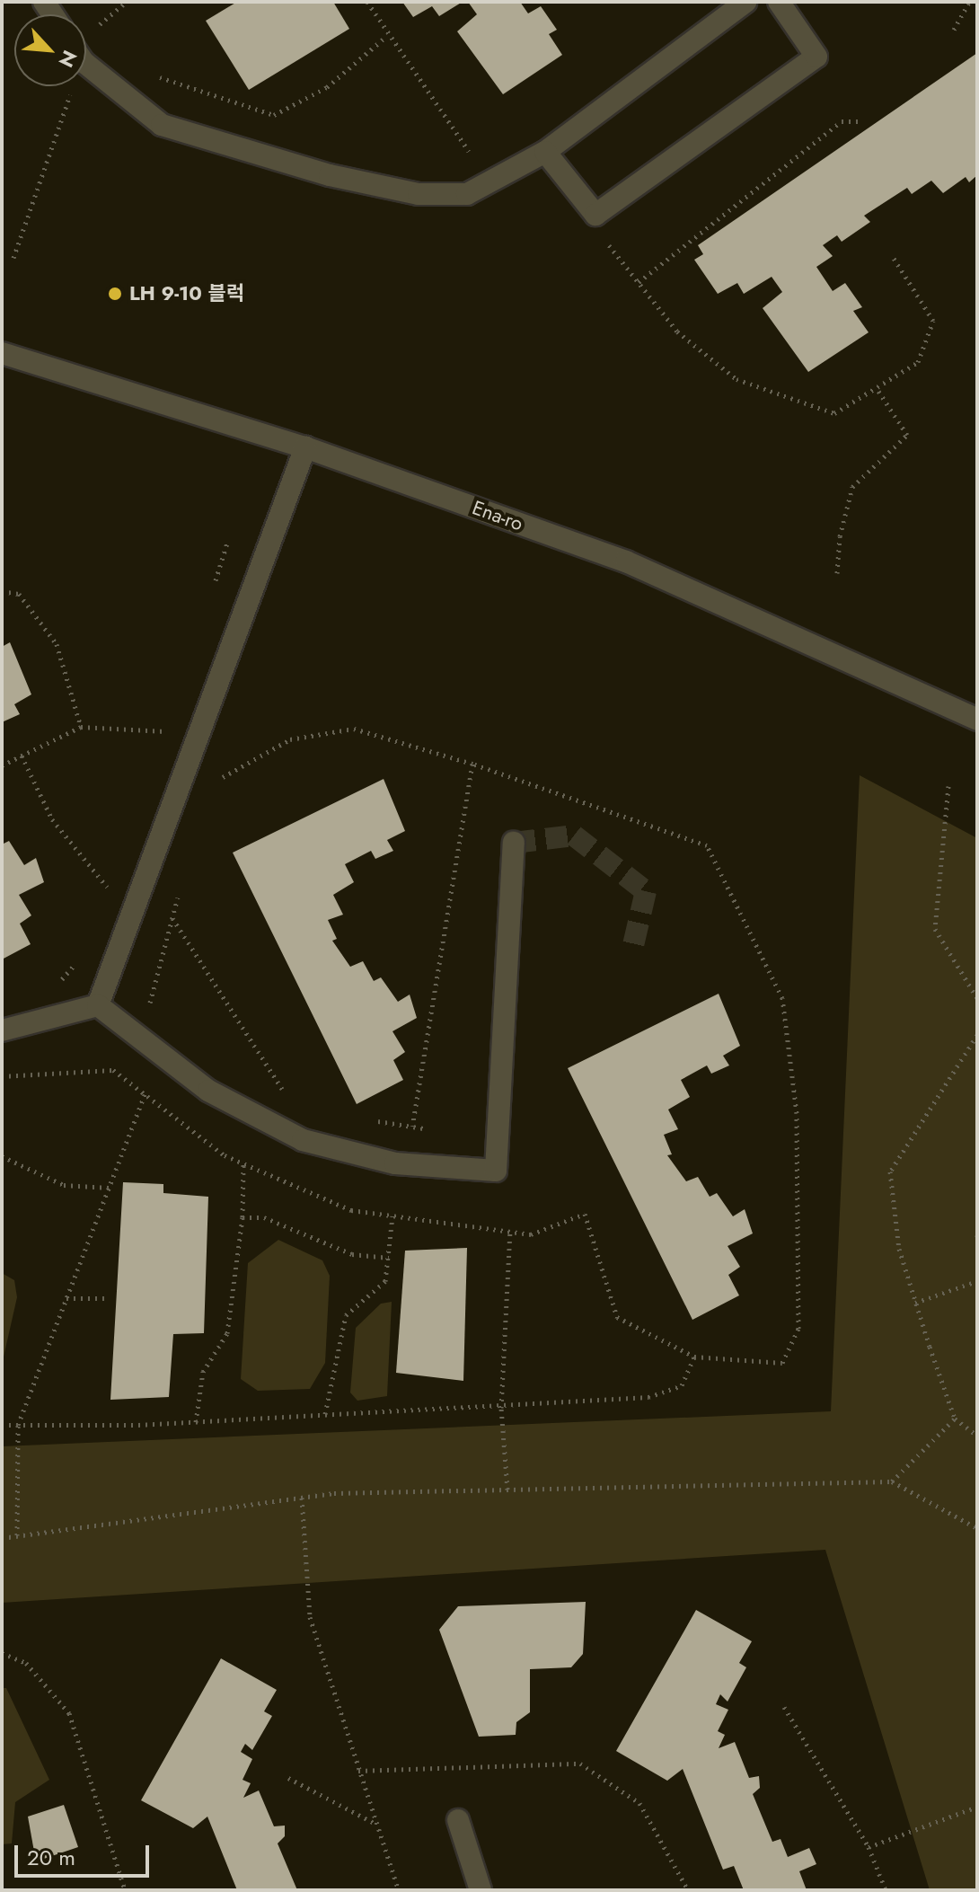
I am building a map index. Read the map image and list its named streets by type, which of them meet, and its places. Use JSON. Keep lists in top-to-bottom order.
{
  "streets": {
    "street": ["Ena-ro"]
  },
  "places": ["LH 9-10 블럭"],
  "scale_bar": "20 m",
  "north": "bottom right"
}
